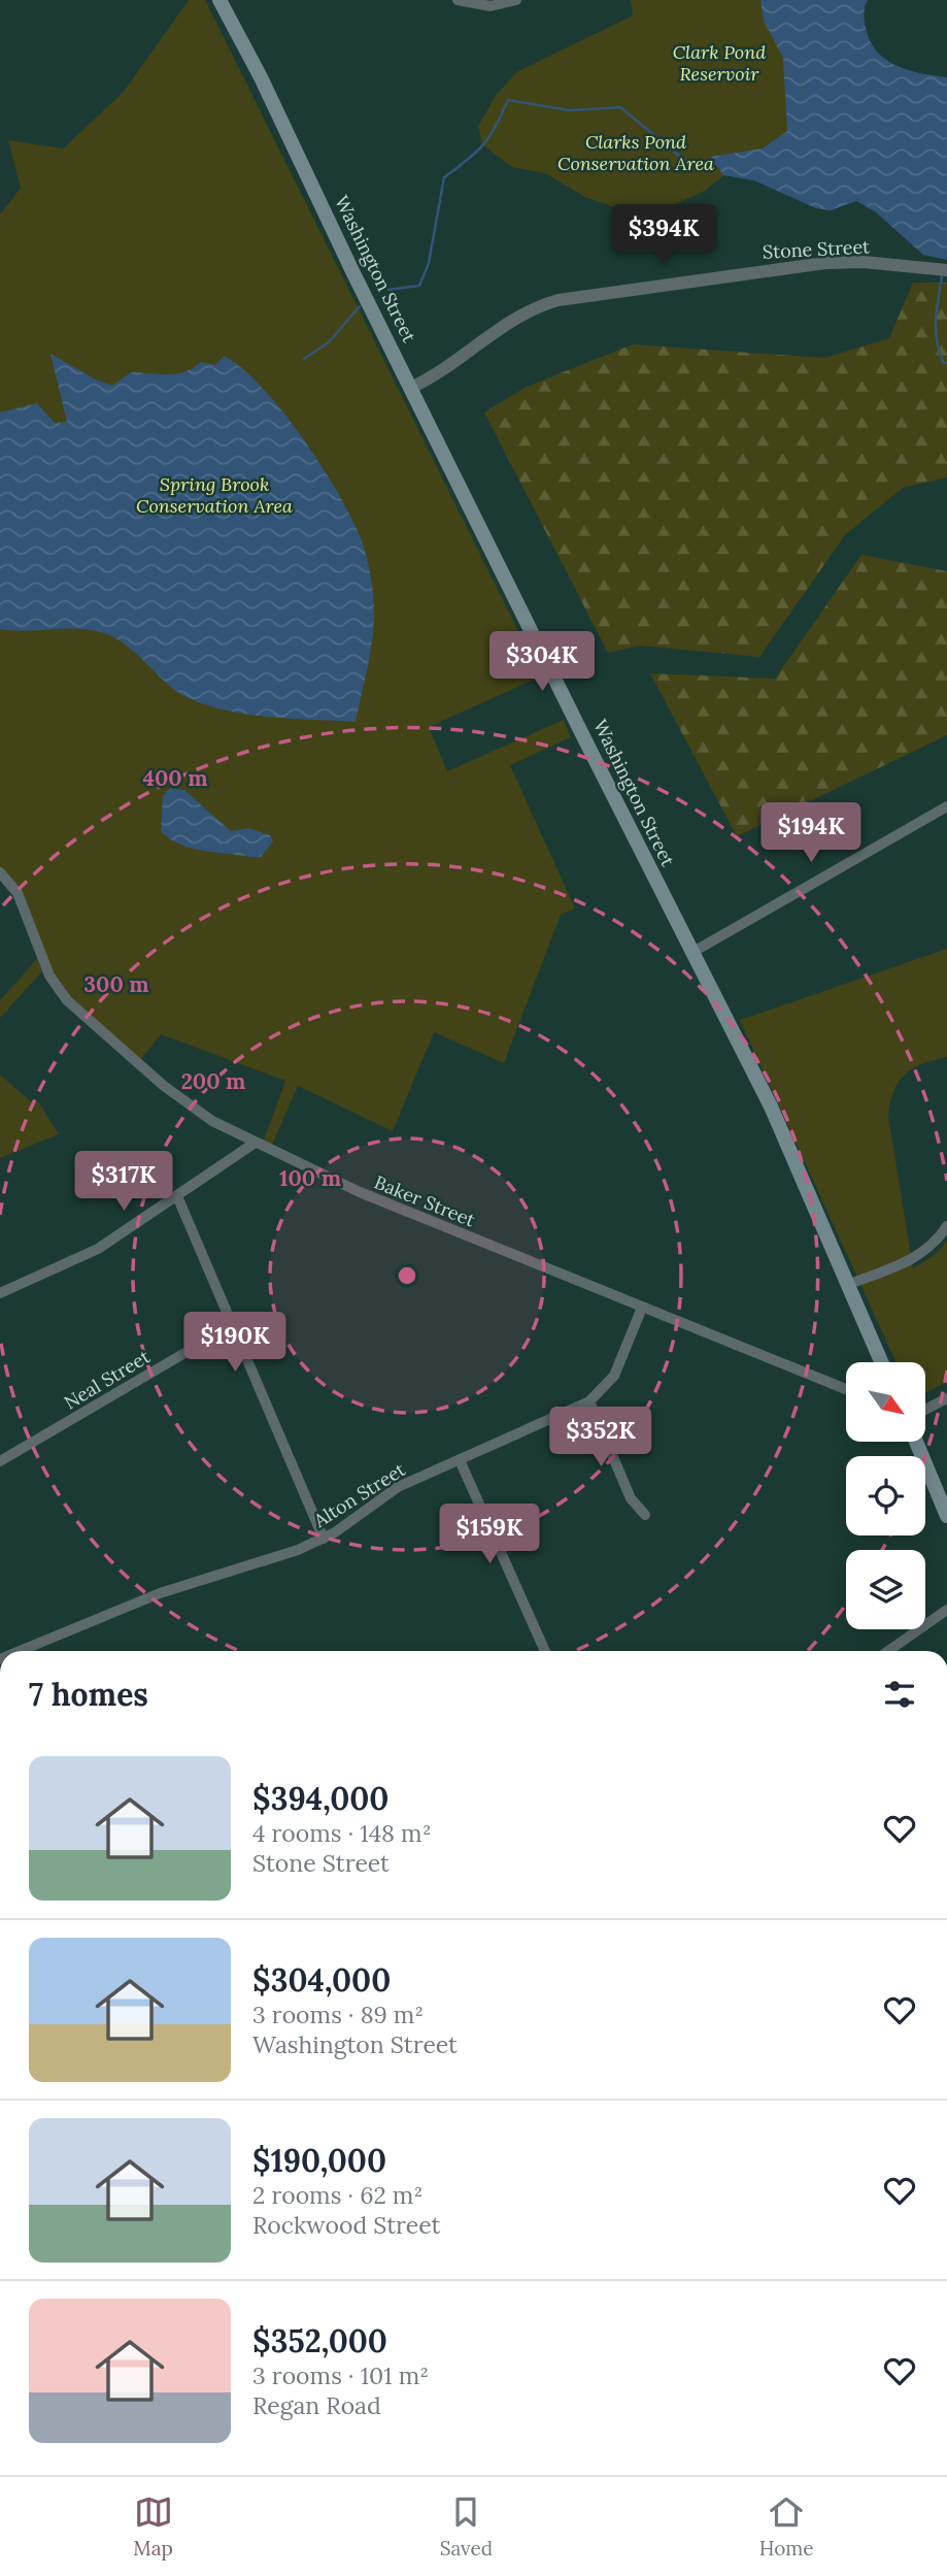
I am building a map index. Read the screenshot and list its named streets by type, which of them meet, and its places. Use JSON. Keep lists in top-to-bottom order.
{
  "streets": {
    "main road": ["Washington Street"],
    "street": [
      "Stone Street",
      "Baker Street",
      "Neal Street",
      "Alton Street"
    ]
  },
  "crossings": [
    ["Stone Street", "Washington Street"],
    ["Baker Street", "Alton Street"]
  ],
  "parks": ["Clark Pond Reservoir", "Clarks Pond Conservation Area", "Spring Brook Conservation Area"],
  "north": "bottom right",
  "page": {
    "price": [
      "$394K",
      "$304K",
      "$194K",
      "$317K",
      "$190K",
      "$352K",
      "$159K"
    ],
    "heading": "7 homes",
    "list": [
      {
        "name": "$394,000",
        "note": "4 rooms · 148 m² · Stone Street"
      },
      {
        "name": "$304,000",
        "note": "3 rooms · 89 m² · Washington Street"
      },
      {
        "name": "$190,000",
        "note": "2 rooms · 62 m² · Rockwood Street"
      },
      {
        "name": "$352,000",
        "note": "3 rooms · 101 m² · Regan Road"
      }
    ],
    "tabs": ["Map", "Saved", "Home"]
  },
  "rings": [
    "400 m",
    "300 m",
    "200 m",
    "100 m"
  ]
}
